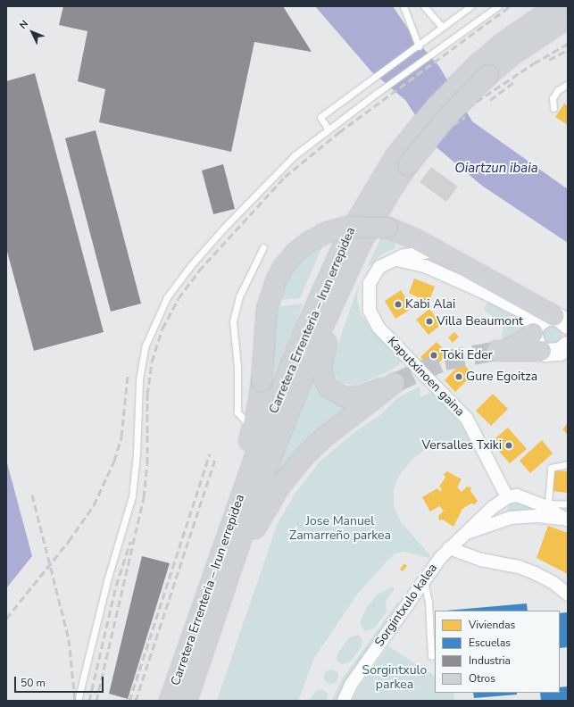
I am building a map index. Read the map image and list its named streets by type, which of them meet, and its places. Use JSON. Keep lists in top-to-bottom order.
{
  "streets": {
    "main road": ["Carretera Errenteria – Irun errepidea"],
    "street": ["Kaputxinoen gaina", "Sorgintxulo kalea"]
  },
  "water": ["Oiartzun ibaia"],
  "parks": ["Jose Manuel Zamarreño parkea", "Sorgintxulo parkea"],
  "places": [
    "Kabi Alai",
    "Villa Beaumont",
    "Toki Eder",
    "Gure Egoitza",
    "Versalles Txiki"
  ],
  "legend": [
    "Viviendas",
    "Escuelas",
    "Industria",
    "Otros"
  ],
  "scale_bar": "50 m",
  "north": "top left"
}
